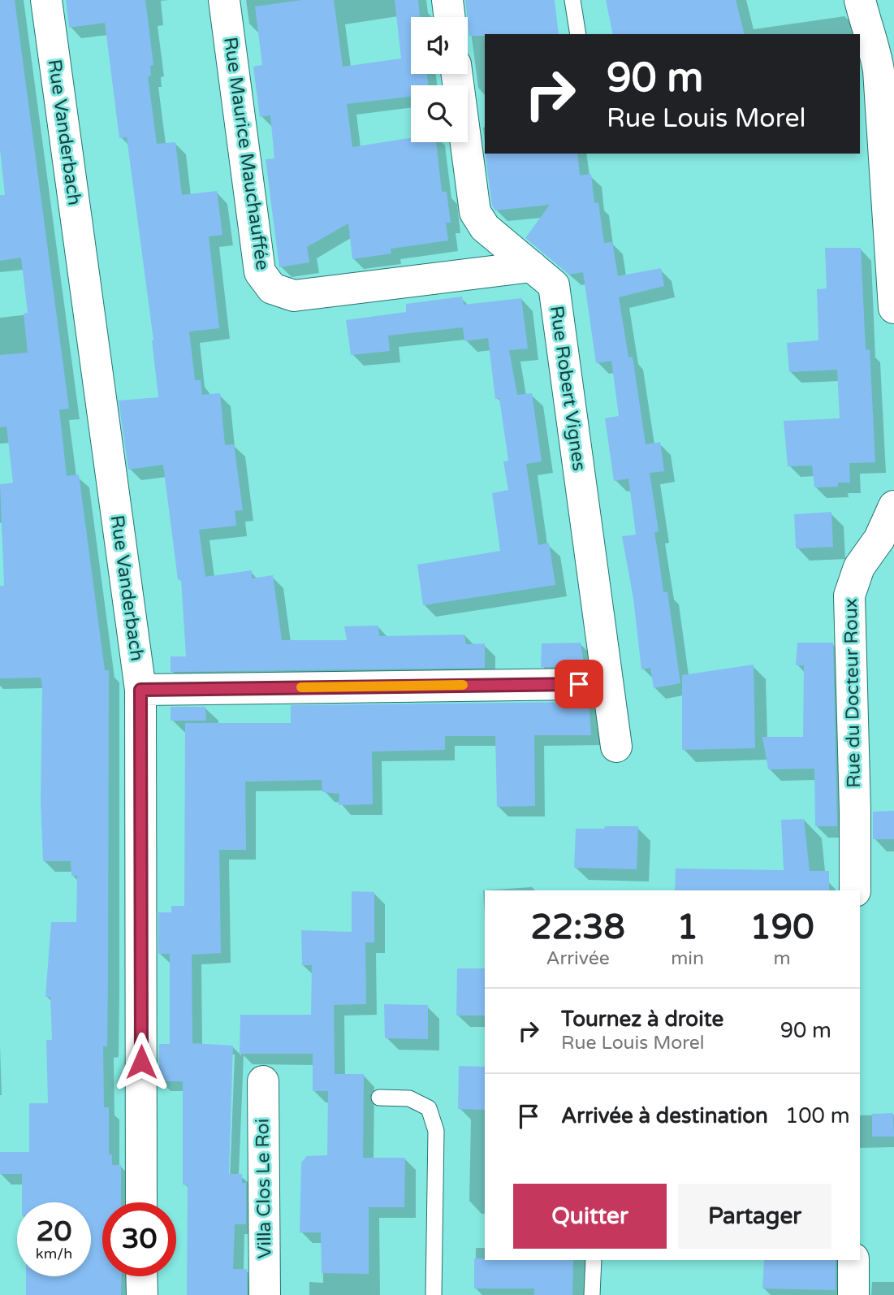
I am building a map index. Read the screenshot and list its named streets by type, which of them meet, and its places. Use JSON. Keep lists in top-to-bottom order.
{
  "streets": {
    "street": [
      "Rue Vanderbach",
      "Rue Maurice Mauchauffée",
      "Rue Robert Vignes",
      "Rue du Docteur Roux",
      "Villa Clos Le Roi"
    ]
  },
  "crossings": [
    ["Rue Maurice Mauchauffée", "Rue Robert Vignes"]
  ],
  "page": {
    "turn": ["90 m", "Rue Louis Morel"],
    "eta": [
      "22:38",
      "Arrivée",
      "1",
      "min",
      "190",
      "m"
    ],
    "list": [
      {
        "name": "Tournez à droite",
        "note": "Rue Louis Morel",
        "value": "90 m"
      },
      {
        "name": "Arrivée à destination",
        "value": "100 m"
      }
    ],
    "buttons": ["Quitter", "Partager"],
    "speed": "20 km/h",
    "limit": "30"
  }
}
